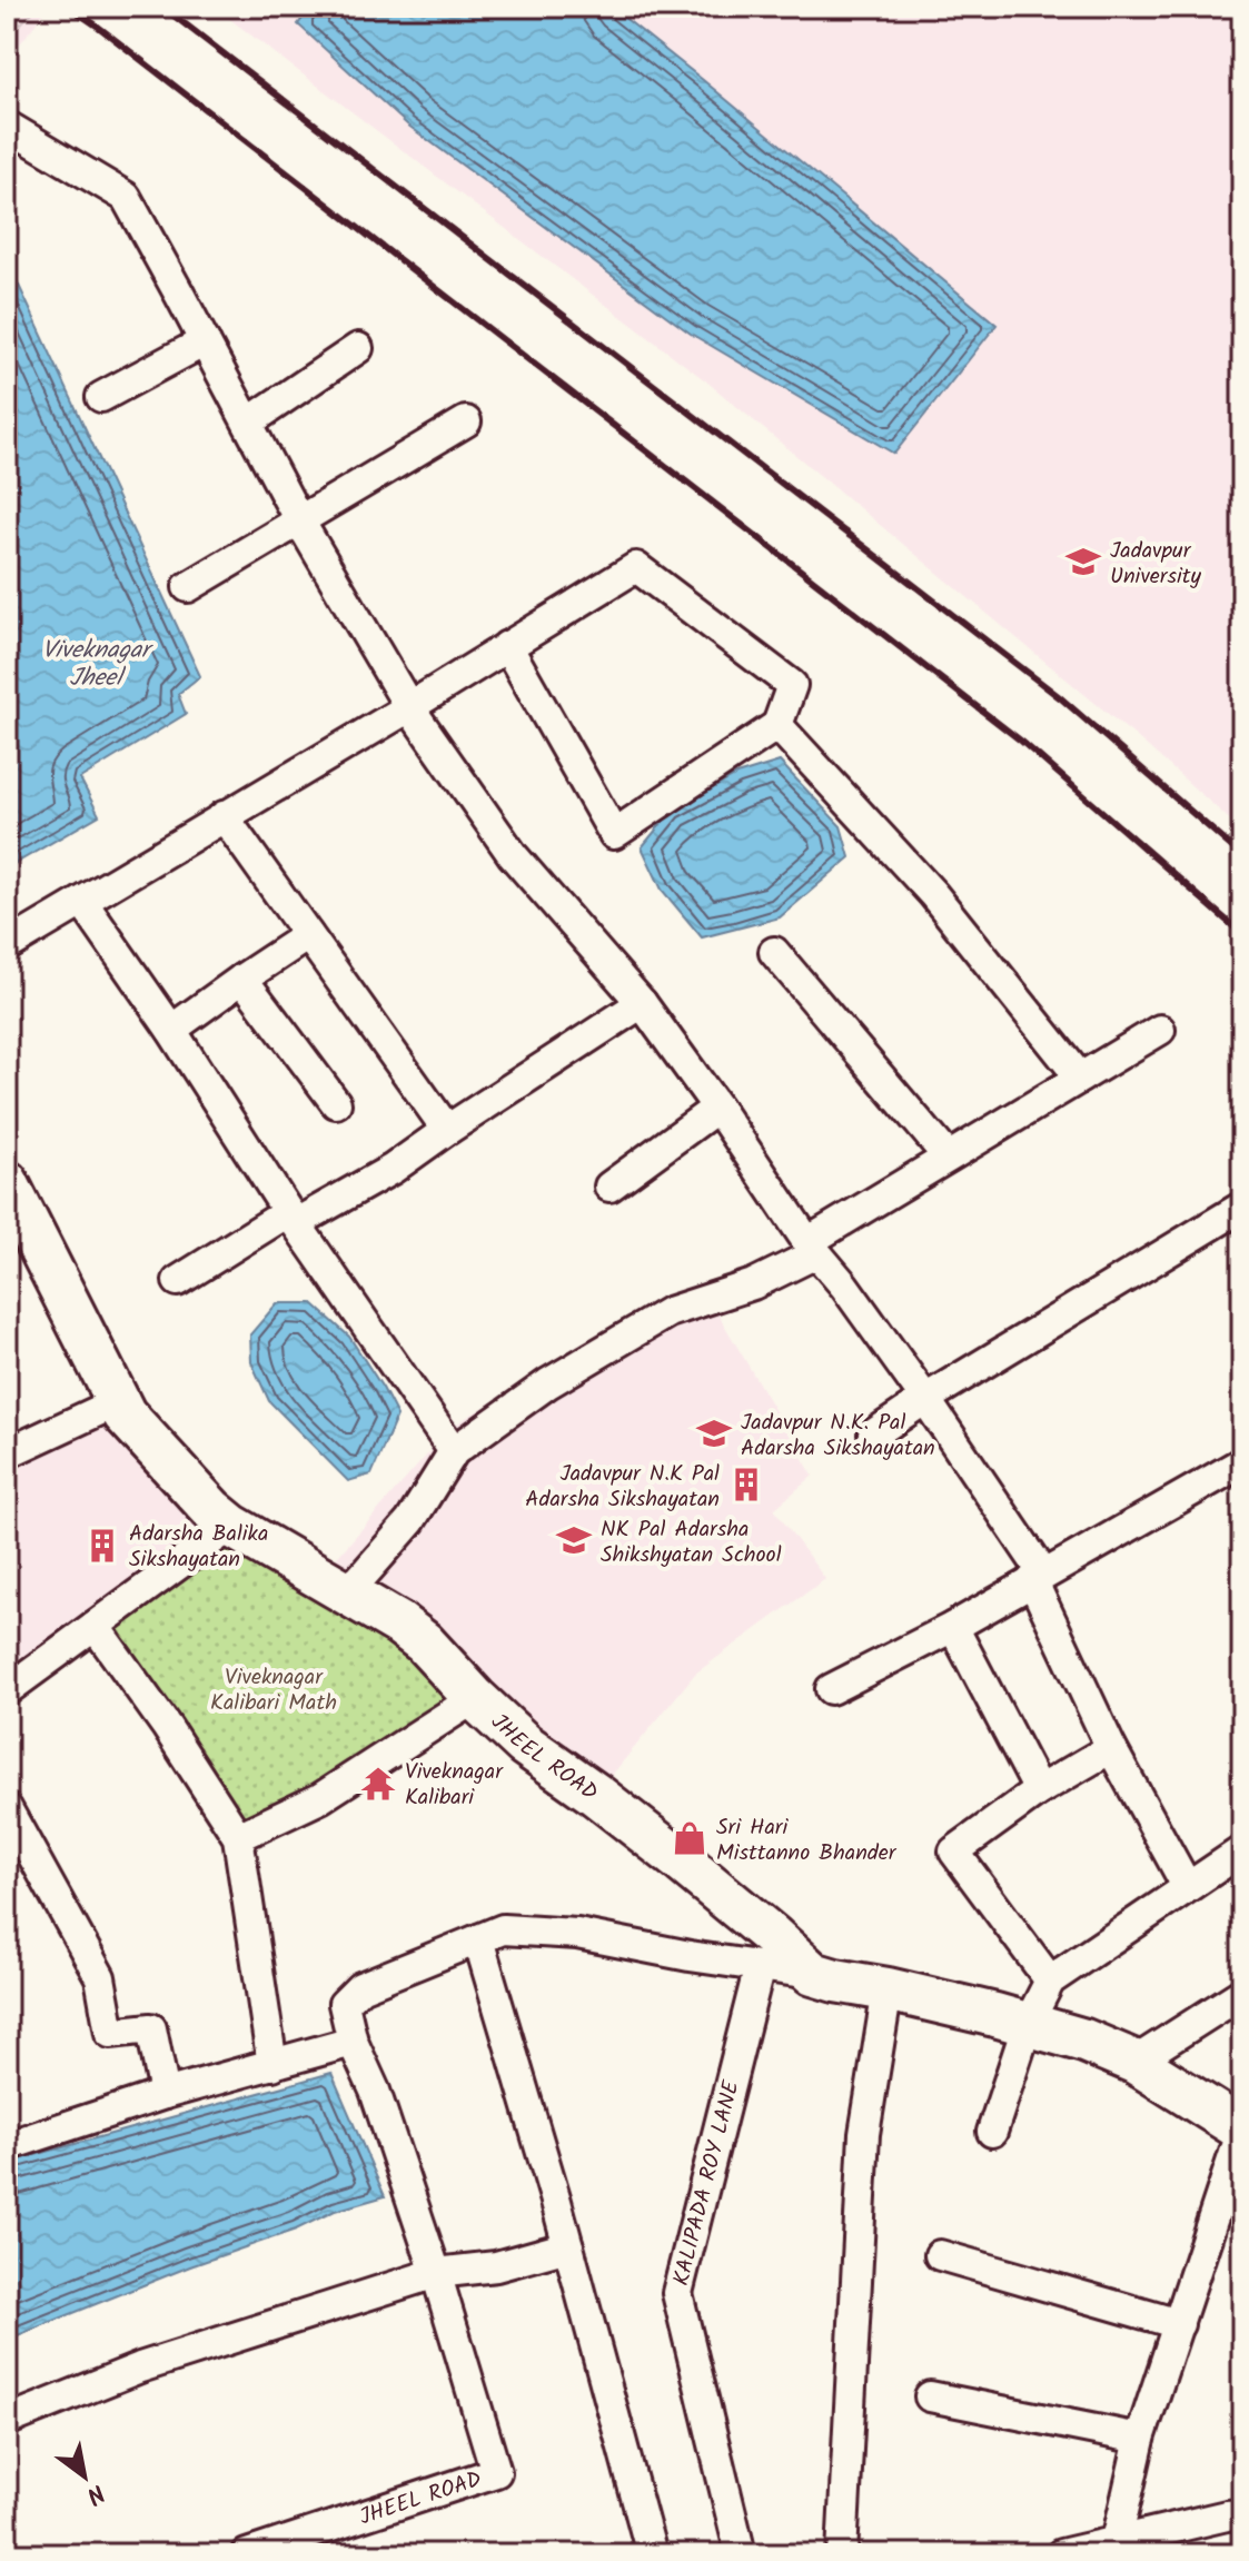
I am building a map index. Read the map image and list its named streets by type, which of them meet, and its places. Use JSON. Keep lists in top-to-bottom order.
{
  "streets": {
    "street": ["JHEEL ROAD", "KALIPADA ROY LANE"]
  },
  "water": ["Viveknagar Jheel"],
  "parks": ["Viveknagar Kalibari Math"],
  "places": {
    "school or university": ["Jadavpur University", "Jadavpur N.K. Pal Adarsha Sikshayatan", "NK Pal Adarsha Shikshyatan School"],
    "building": ["Jadavpur N.K Pal Adarsha Sikshayatan", "Adarsha Balika Sikshayatan"],
    "temple": ["Viveknagar Kalibari"],
    "shop": ["Sri Hari Misttanno Bhander"]
  },
  "north": "bottom right"
}
